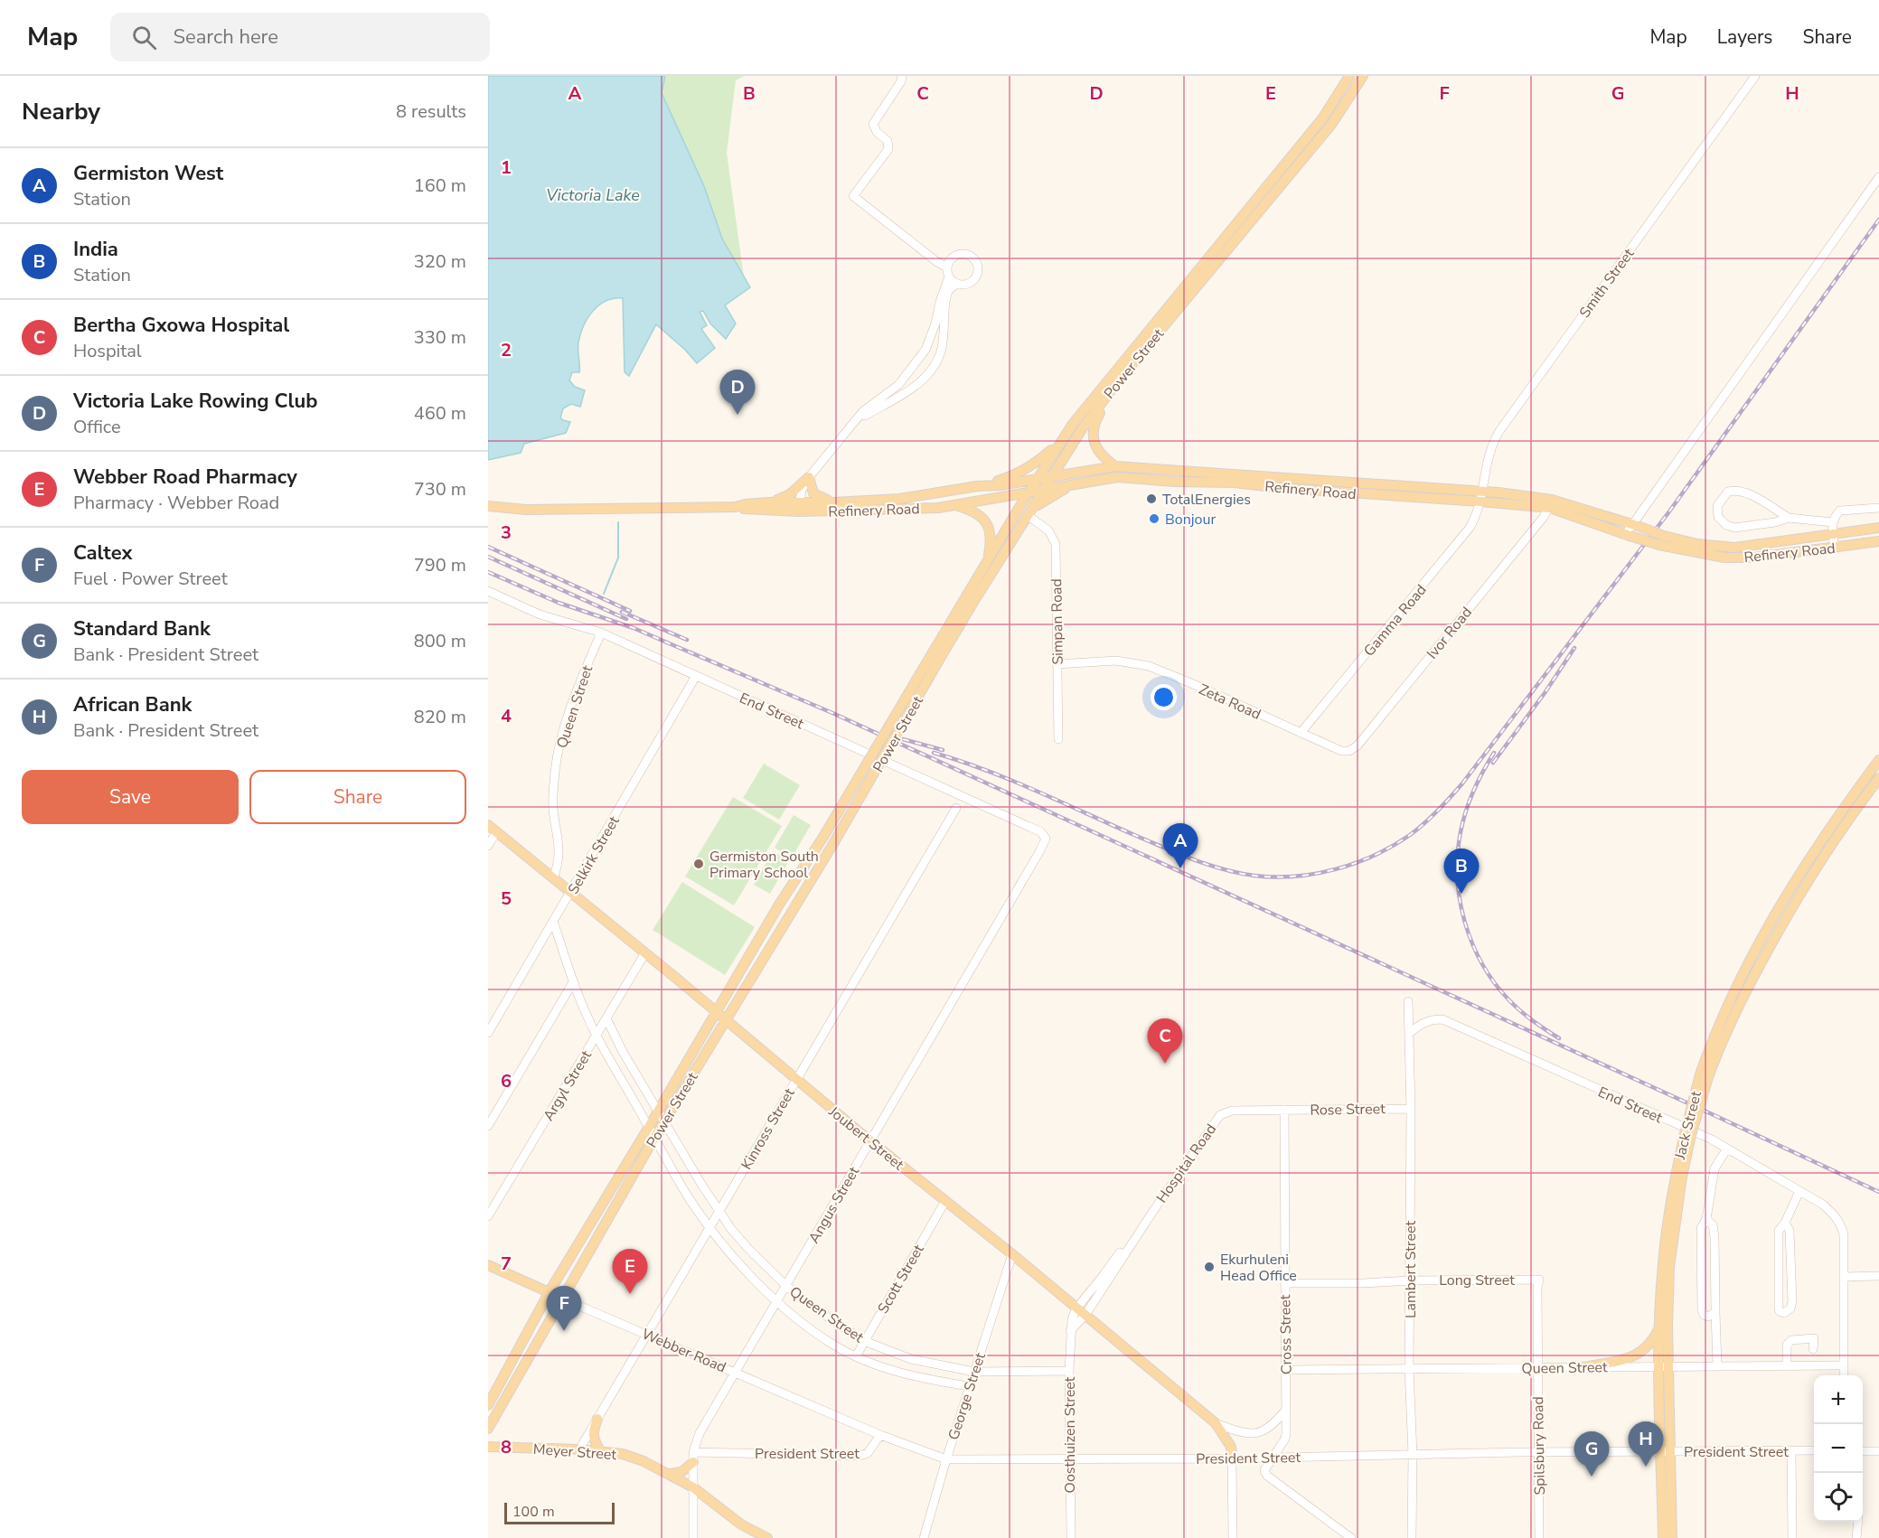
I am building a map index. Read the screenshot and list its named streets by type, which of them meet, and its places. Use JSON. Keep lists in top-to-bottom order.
{
  "streets": {
    "main road": [
      "Power Street",
      "Refinery Road",
      "Jack Street",
      "Joubert Street",
      "Webber Road",
      "Meyer Street"
    ],
    "street": [
      "Smith Street",
      "Gamma Road",
      "Simpan Road",
      "Ivor Road",
      "Zeta Road",
      "Queen Street",
      "End Street",
      "Selkirk Street",
      "Argyl Street",
      "Rose Street",
      "Kinross Street",
      "Hospital Road",
      "Angus Street",
      "Lambert Street",
      "Scott Street",
      "Long Street",
      "Cross Street",
      "George Street",
      "Oosthuizen Street",
      "Spilsbury Road",
      "President Street"
    ]
  },
  "crossings": [
    ["Smith Street", "Refinery Road"],
    ["Smith Street", "Gamma Road"],
    ["Power Street", "Refinery Road"],
    ["Power Street", "Simpan Road"],
    ["Power Street", "Queen Street"],
    ["Power Street", "Joubert Street"],
    ["Power Street", "Webber Road"],
    ["Refinery Road", "Gamma Road"],
    ["Refinery Road", "Ivor Road"],
    ["Gamma Road", "Zeta Road"],
    ["Simpan Road", "Zeta Road"],
    ["Ivor Road", "Zeta Road"],
    ["Queen Street", "End Street"],
    ["Queen Street", "Jack Street"],
    ["Queen Street", "Kinross Street"],
    ["Queen Street", "Joubert Street"],
    ["Queen Street", "Angus Street"],
    ["Queen Street", "Lambert Street"],
    ["Queen Street", "Scott Street"],
    ["Queen Street", "Cross Street"],
    ["Queen Street", "George Street"],
    ["Queen Street", "Oosthuizen Street"],
    ["Queen Street", "Spilsbury Road"],
    ["End Street", "Selkirk Street"],
    ["End Street", "Angus Street"],
    ["End Street", "Lambert Street"],
    ["Selkirk Street", "Joubert Street"],
    ["Argyl Street", "Joubert Street"],
    ["Rose Street", "Hospital Road"],
    ["Rose Street", "Lambert Street"],
    ["Rose Street", "Cross Street"],
    ["Jack Street", "President Street"],
    ["Kinross Street", "Joubert Street"],
    ["Kinross Street", "Webber Road"],
    ["Kinross Street", "Meyer Street"],
    ["Joubert Street", "Hospital Road"],
    ["Joubert Street", "Angus Street"],
    ["Joubert Street", "Scott Street"],
    ["Joubert Street", "George Street"],
    ["Joubert Street", "Oosthuizen Street"],
    ["Joubert Street", "President Street"],
    ["Hospital Road", "Cross Street"],
    ["Hospital Road", "Oosthuizen Street"],
    ["Angus Street", "Webber Road"],
    ["Angus Street", "Meyer Street"],
    ["Angus Street", "President Street"],
    ["Lambert Street", "Long Street"],
    ["Lambert Street", "President Street"],
    ["Long Street", "Cross Street"],
    ["Long Street", "Spilsbury Road"],
    ["Cross Street", "President Street"],
    ["Webber Road", "President Street"],
    ["George Street", "President Street"],
    ["Oosthuizen Street", "President Street"],
    ["Spilsbury Road", "President Street"]
  ],
  "water": ["Victoria Lake"],
  "places": [
    "TotalEnergies",
    "Bonjour",
    "Germiston South Primary School",
    "Ekurhuleni Head Office"
  ],
  "scale_bar": "100 m",
  "page": {
    "header": "Map",
    "search": "Search here",
    "nav": ["Map", "Layers", "Share"],
    "heading": ["Nearby", "8 results"],
    "list": [
      {
        "mark": "A",
        "name": "Germiston West",
        "note": "Station",
        "value": "160 m"
      },
      {
        "mark": "B",
        "name": "India",
        "note": "Station",
        "value": "320 m"
      },
      {
        "mark": "C",
        "name": "Bertha Gxowa Hospital",
        "note": "Hospital",
        "value": "330 m"
      },
      {
        "mark": "D",
        "name": "Victoria Lake Rowing Club",
        "note": "Office",
        "value": "460 m"
      },
      {
        "mark": "E",
        "name": "Webber Road Pharmacy",
        "note": "Pharmacy · Webber Road",
        "value": "730 m"
      },
      {
        "mark": "F",
        "name": "Caltex",
        "note": "Fuel · Power Street",
        "value": "790 m"
      },
      {
        "mark": "G",
        "name": "Standard Bank",
        "note": "Bank · President Street",
        "value": "800 m"
      },
      {
        "mark": "H",
        "name": "African Bank",
        "note": "Bank · President Street",
        "value": "820 m"
      }
    ],
    "pins": [
      "D",
      "A",
      "B",
      "C",
      "E",
      "F",
      "H",
      "G"
    ],
    "buttons": ["Save", "Share"],
    "map_buttons": ["+", "−"],
    "scale": "100 m"
  },
  "grid": {
    "columns": [
      "A",
      "B",
      "C",
      "D",
      "E",
      "F",
      "G",
      "H"
    ],
    "rows": [
      "1",
      "2",
      "3",
      "4",
      "5",
      "6",
      "7",
      "8"
    ]
  }
}
